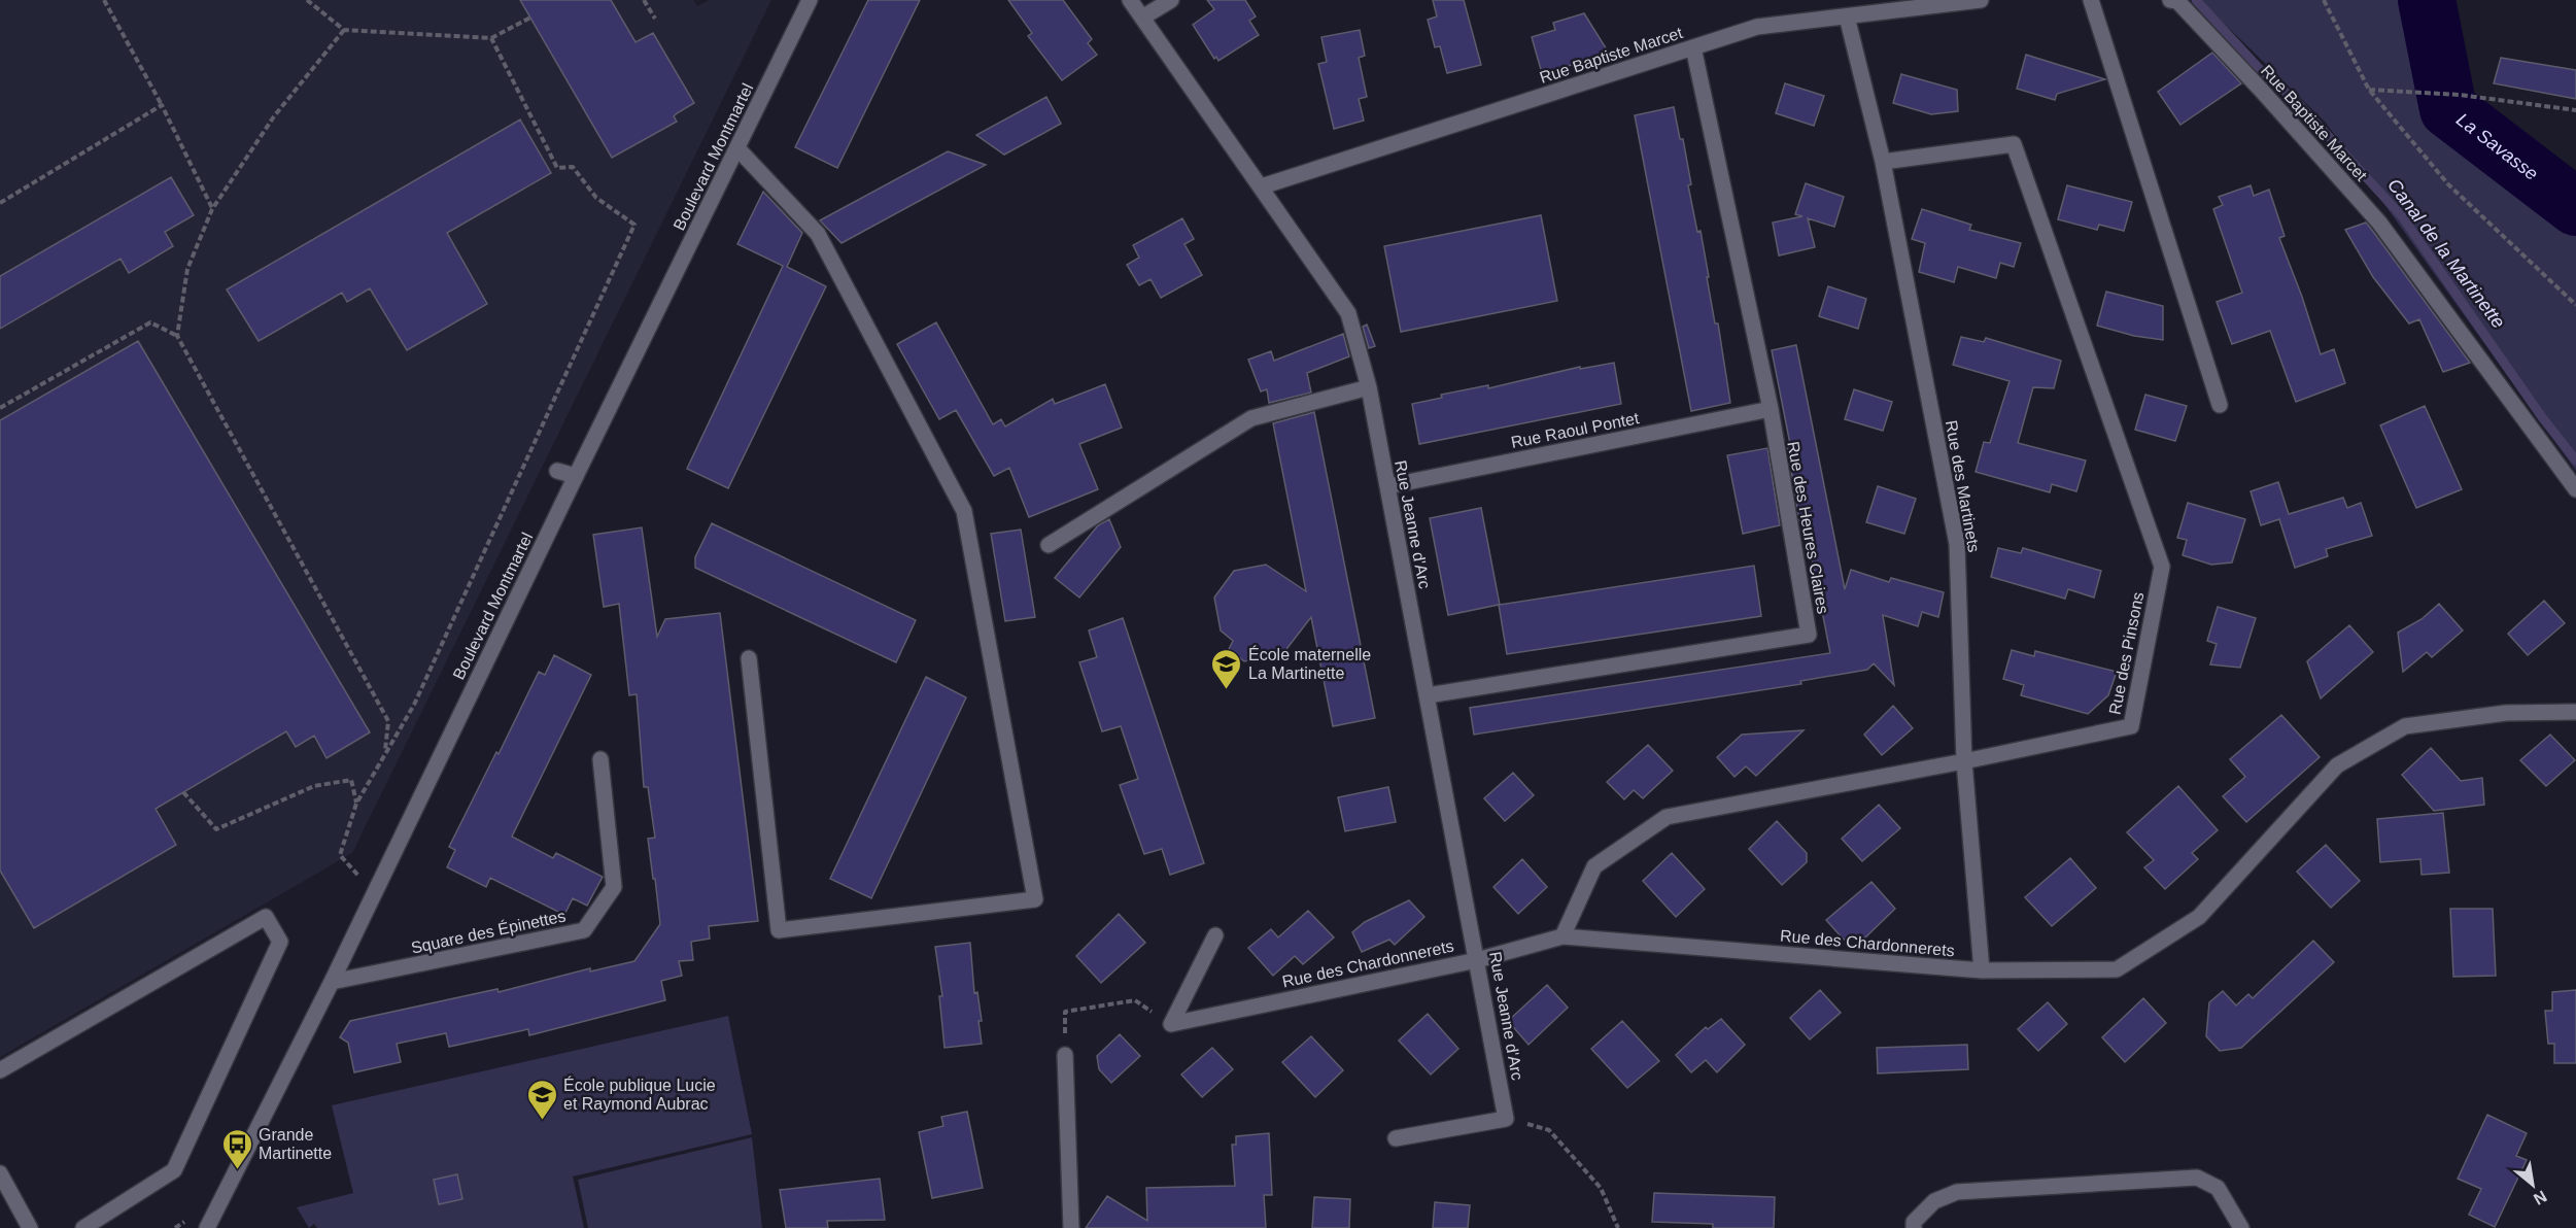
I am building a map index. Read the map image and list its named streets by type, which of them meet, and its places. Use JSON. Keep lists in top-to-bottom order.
{
  "streets": {
    "street": [
      "Rue Baptiste Marcet",
      "Boulevard Montmartel",
      "Rue Raoul Pontet",
      "Rue des Martinets",
      "Rue Jeanne d'Arc",
      "Rue des Heures Claires",
      "Rue des Pinsons",
      "Square des Épinettes",
      "Rue des Chardonnerets"
    ]
  },
  "crossings": [
    ["Rue Baptiste Marcet", "Rue des Martinets"],
    ["Rue Baptiste Marcet", "Rue Jeanne d'Arc"],
    ["Rue Baptiste Marcet", "Rue des Heures Claires"],
    ["Boulevard Montmartel", "Square des Épinettes"],
    ["Rue Raoul Pontet", "Rue Jeanne d'Arc"],
    ["Rue Raoul Pontet", "Rue des Heures Claires"],
    ["Rue des Martinets", "Rue des Pinsons"],
    ["Rue des Martinets", "Rue des Chardonnerets"],
    ["Rue Jeanne d'Arc", "Rue des Heures Claires"],
    ["Rue Jeanne d'Arc", "Rue des Chardonnerets"],
    ["Rue des Pinsons", "Rue des Chardonnerets"]
  ],
  "water": ["La Savasse", "Canal de la Martinette"],
  "places": {
    "school or university": ["École maternelle La Martinette", "École publique Lucie et Raymond Aubrac"],
    "bus stop": ["Grande Martinette"]
  },
  "north": "bottom right"
}
